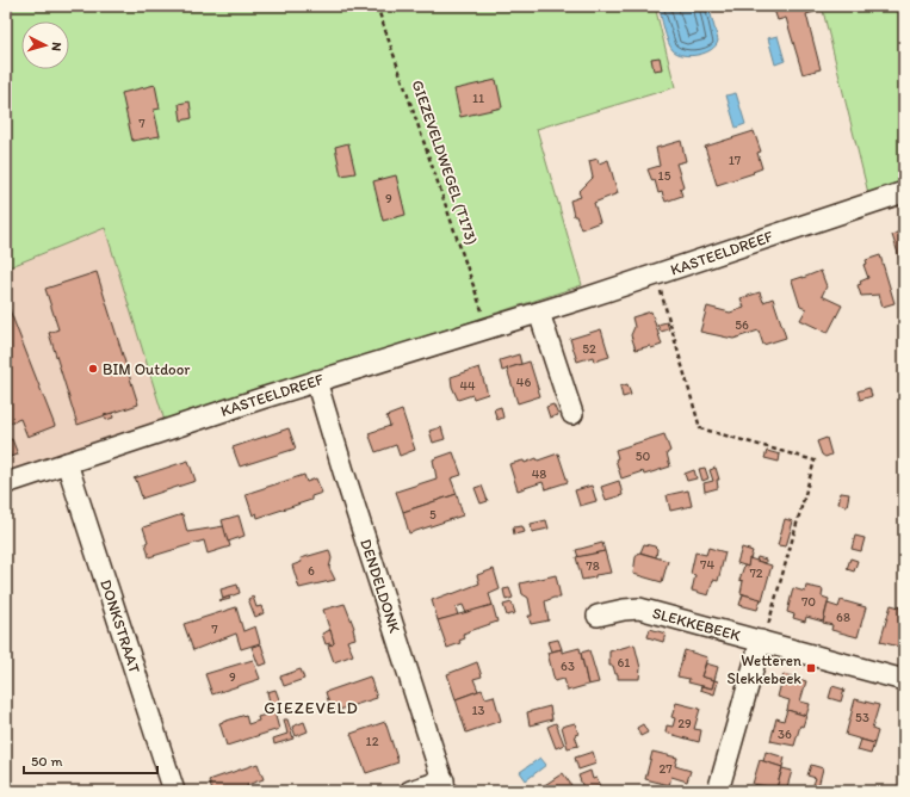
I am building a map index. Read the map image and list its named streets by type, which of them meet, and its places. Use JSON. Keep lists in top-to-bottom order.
{
  "streets": {
    "street": [
      "KASTEELDREEF",
      "DENDELDONK",
      "SLEKKEBEEK",
      "DONKSTRAAT"
    ],
    "path": ["GIEZEVELDWEGEL (T173)"]
  },
  "crossings": [
    ["GIEZEVELDWEGEL (T173)", "KASTEELDREEF"],
    ["KASTEELDREEF", "DENDELDONK"],
    ["KASTEELDREEF", "DONKSTRAAT"]
  ],
  "districts": ["GIEZEVELD"],
  "places": {
    "other": ["BIM Outdoor"],
    "transit": ["Wetteren Slekkebeek"]
  },
  "house_numbers": [
    "11",
    "7",
    "17",
    "15",
    "9",
    "56",
    "52",
    "46",
    "44",
    "50",
    "48",
    "5",
    "74",
    "78",
    "6",
    "72",
    "70",
    "68",
    "7",
    "61",
    "63",
    "9",
    "13",
    "53",
    "29",
    "36",
    "12",
    "27"
  ],
  "scale_bar": "50 m",
  "north": "right"
}
